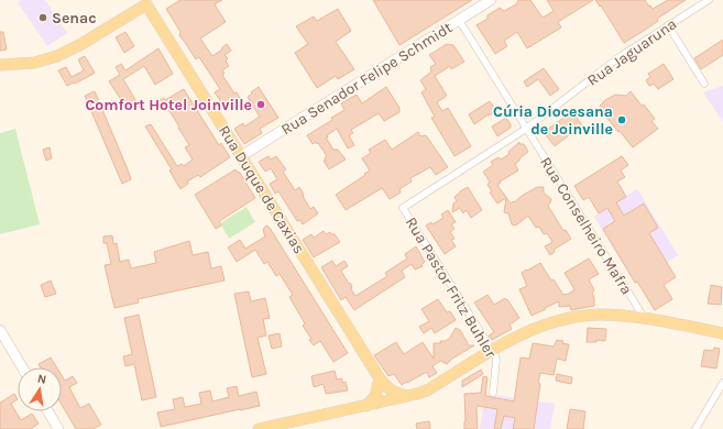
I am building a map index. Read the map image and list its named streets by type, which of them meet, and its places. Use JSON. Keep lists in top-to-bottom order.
{
  "streets": {
    "main road": ["Rua Senador Felipe Schmidt", "Rua Duque de Caxias"],
    "street": ["Rua Jaguaruna", "Rua Conselheiro Mafra", "Rua Pastor Fritz Buhler"]
  },
  "crossings": [
    ["Rua Jaguaruna", "Rua Conselheiro Mafra"],
    ["Rua Jaguaruna", "Rua Pastor Fritz Buhler"],
    ["Rua Senador Felipe Schmidt", "Rua Duque de Caxias"],
    ["Rua Senador Felipe Schmidt", "Rua Conselheiro Mafra"]
  ],
  "places": ["Senac", "Comfort Hotel Joinville", "Cúria Diocesana de Joinville"],
  "north": "top"
}
